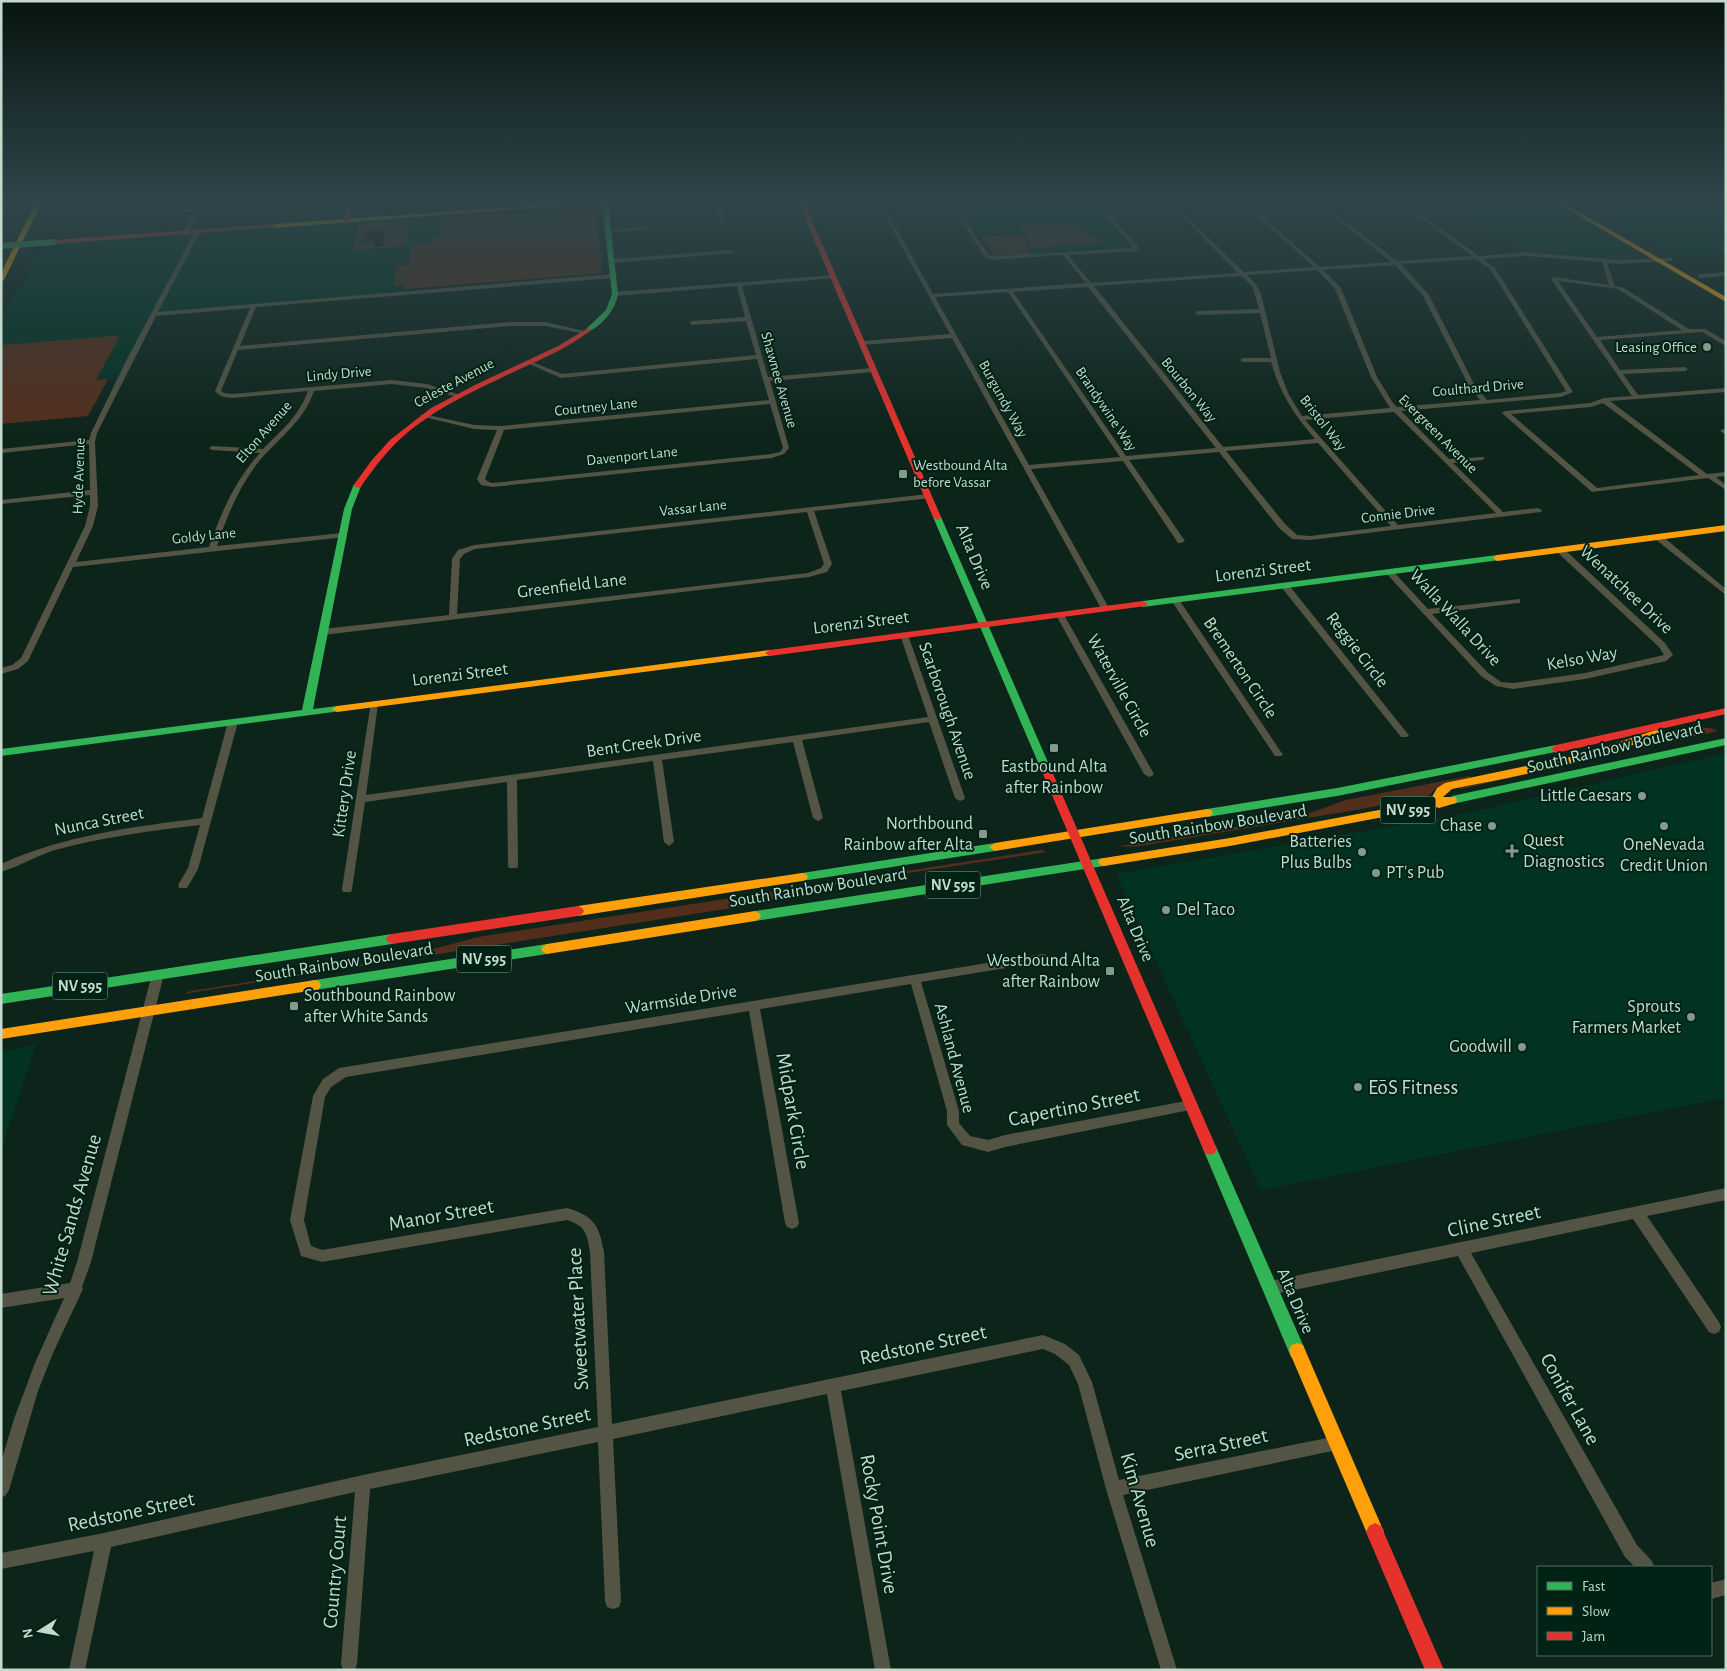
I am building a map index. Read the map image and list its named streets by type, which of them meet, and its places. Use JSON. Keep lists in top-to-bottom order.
{
  "streets": {
    "main road": [
      "Celeste Avenue",
      "Alta Drive",
      "Lorenzi Street",
      "South Rainbow Boulevard",
      "NV 595"
    ],
    "street": [
      "Lindy Drive",
      "Shawnee Avenue",
      "Coulthard Drive",
      "Bourbon Way",
      "Burgundy Way",
      "Courtney Lane",
      "Brandywine Way",
      "Bristol Way",
      "Elton Avenue",
      "Evergreen Avenue",
      "Davenport Lane",
      "Hyde Avenue",
      "Vassar Lane",
      "Connie Drive",
      "Goldy Lane",
      "Greenfield Lane",
      "Wenatchee Drive",
      "Walla Walla Drive",
      "Reggie Circle",
      "Kelso Way",
      "Bremerton Circle",
      "Waterville Circle",
      "Scarborough Avenue",
      "Bent Creek Drive",
      "Kittery Drive",
      "Nunca Street",
      "Warmside Drive",
      "Ashland Avenue",
      "Capertino Street",
      "Midpark Circle",
      "White Sands Avenue",
      "Manor Street",
      "Cline Street",
      "Sweetwater Place",
      "Redstone Street",
      "Conifer Lane",
      "Serra Street",
      "Kim Avenue",
      "Rocky Point Drive",
      "Country Court"
    ]
  },
  "crossings": [
    ["Lindy Drive", "Celeste Avenue"],
    ["Lindy Drive", "Elton Avenue"],
    ["Shawnee Avenue", "Courtney Lane"],
    ["Shawnee Avenue", "Davenport Lane"],
    ["Celeste Avenue", "Courtney Lane"],
    ["Celeste Avenue", "Goldy Lane"],
    ["Celeste Avenue", "Lorenzi Street"],
    ["Celeste Avenue", "Greenfield Lane"],
    ["Coulthard Drive", "Bristol Way"],
    ["Coulthard Drive", "Evergreen Avenue"],
    ["Bourbon Way", "Connie Drive"],
    ["Burgundy Way", "Lorenzi Street"],
    ["Courtney Lane", "Davenport Lane"],
    ["Bristol Way", "Connie Drive"],
    ["Elton Avenue", "Goldy Lane"],
    ["Evergreen Avenue", "Connie Drive"],
    ["Hyde Avenue", "Goldy Lane"],
    ["Vassar Lane", "Alta Drive"],
    ["Vassar Lane", "Greenfield Lane"],
    ["Alta Drive", "Lorenzi Street"],
    ["Alta Drive", "South Rainbow Boulevard"],
    ["Alta Drive", "Capertino Street"],
    ["Alta Drive", "Cline Street"],
    ["Alta Drive", "Serra Street"],
    ["Lorenzi Street", "Wenatchee Drive"],
    ["Lorenzi Street", "Walla Walla Drive"],
    ["Lorenzi Street", "Reggie Circle"],
    ["Lorenzi Street", "Bremerton Circle"],
    ["Lorenzi Street", "Waterville Circle"],
    ["Lorenzi Street", "Scarborough Avenue"],
    ["Lorenzi Street", "Kittery Drive"],
    ["Wenatchee Drive", "Kelso Way"],
    ["Walla Walla Drive", "Kelso Way"],
    ["Scarborough Avenue", "Bent Creek Drive"],
    ["Bent Creek Drive", "Kittery Drive"],
    ["South Rainbow Boulevard", "White Sands Avenue"],
    ["Warmside Drive", "Ashland Avenue"],
    ["Warmside Drive", "Midpark Circle"],
    ["Warmside Drive", "Manor Street"],
    ["Ashland Avenue", "Capertino Street"],
    ["Manor Street", "Sweetwater Place"],
    ["Cline Street", "Conifer Lane"],
    ["Sweetwater Place", "Redstone Street"],
    ["Redstone Street", "Kim Avenue"],
    ["Redstone Street", "Rocky Point Drive"],
    ["Redstone Street", "Country Court"],
    ["Serra Street", "Kim Avenue"]
  ],
  "places": {
    "other": [
      "Leasing Office",
      "Little Caesars",
      "Chase",
      "OneNevada Credit Union",
      "Batteries Plus Bulbs",
      "PT's Pub",
      "Del Taco",
      "Sprouts Farmers Market",
      "Goodwill",
      "EōS Fitness"
    ],
    "transit": [
      "Westbound Alta before Vassar",
      "Eastbound Alta after Rainbow",
      "Northbound Rainbow after Alta",
      "Westbound Alta after Rainbow",
      "Southbound Rainbow after White Sands"
    ],
    "health": ["Quest Diagnostics"]
  },
  "legend": ["Fast", "Slow", "Jam"],
  "north": "left"
}
